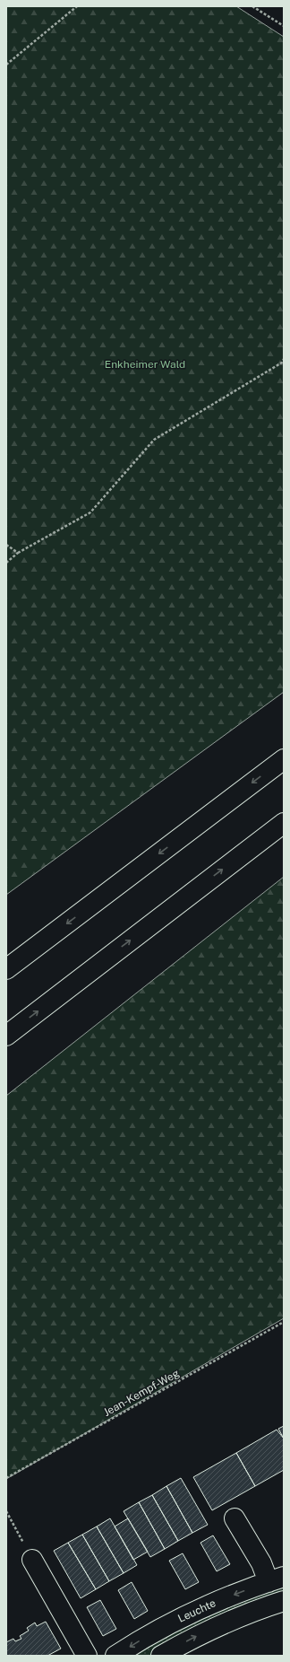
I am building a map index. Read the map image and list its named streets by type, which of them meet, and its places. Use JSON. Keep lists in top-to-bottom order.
{
  "streets": {
    "main road": ["Leuchte"],
    "path": ["Jean-Kempf-Weg"]
  },
  "parks": ["Enkheimer Wald"]
}
